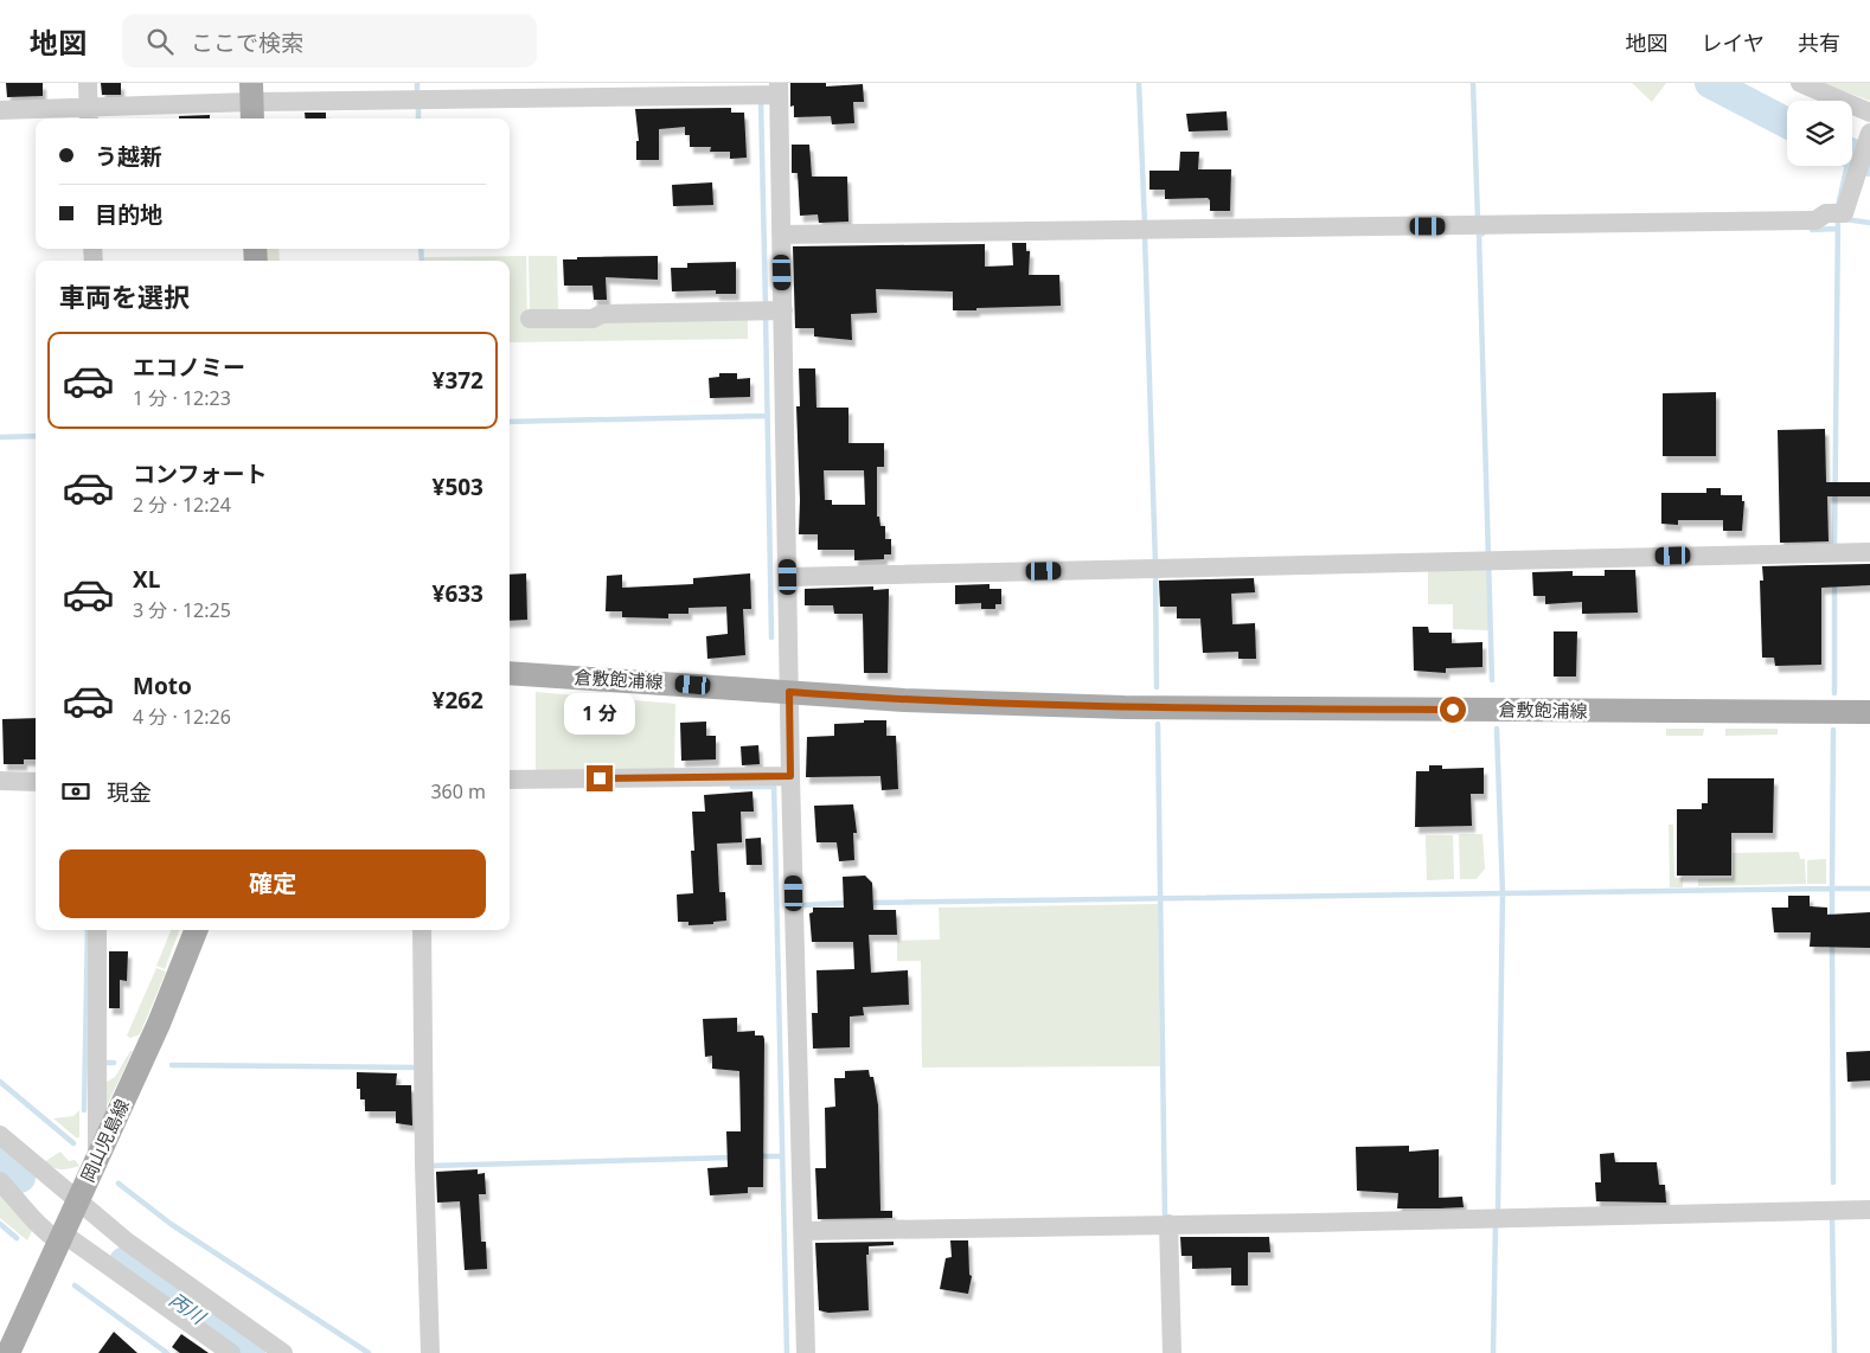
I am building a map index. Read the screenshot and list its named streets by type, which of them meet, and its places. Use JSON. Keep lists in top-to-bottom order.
{
  "streets": {
    "main road": ["倉敷飽浦線", "岡山児島線"]
  },
  "water": ["丙川"],
  "page": {
    "header": "地図",
    "search": "ここで検索",
    "nav": ["地図", "レイヤ", "共有"],
    "banner": ["う越新", "目的地"],
    "heading": "車両を選択",
    "list": [
      {
        "name": "エコノミー",
        "note": "1 分 · 12:23",
        "value": "¥372"
      },
      {
        "name": "コンフォート",
        "note": "2 分 · 12:24",
        "value": "¥503"
      },
      {
        "name": "XL",
        "note": "3 分 · 12:25",
        "value": "¥633"
      },
      {
        "name": "Moto",
        "note": "4 分 · 12:26",
        "value": "¥262"
      }
    ],
    "bubble": "1 分",
    "pay": ["現金", "360 m"],
    "buttons": "確定"
  }
}
